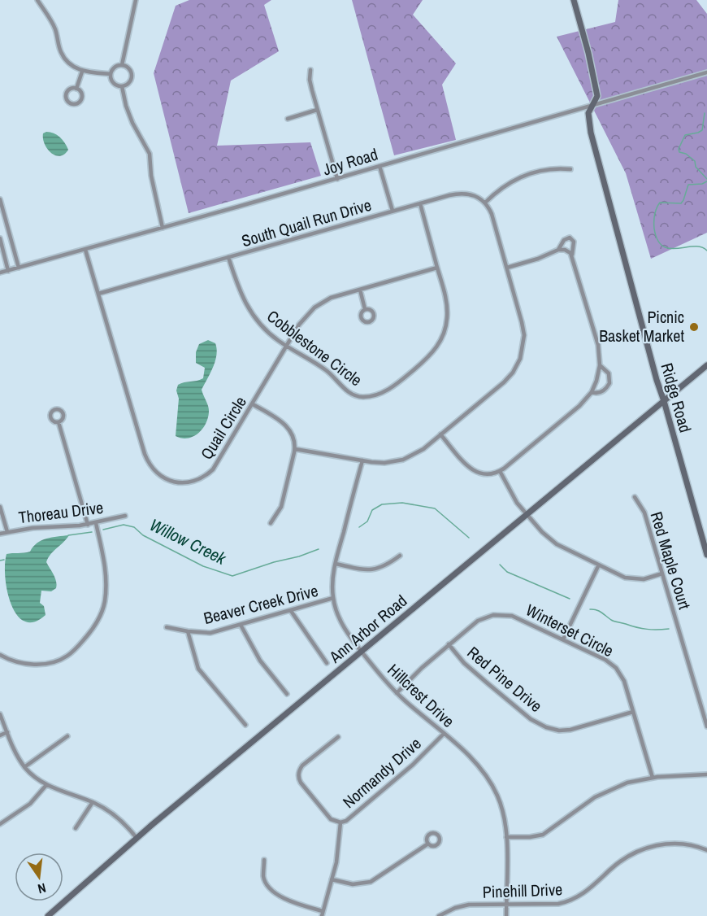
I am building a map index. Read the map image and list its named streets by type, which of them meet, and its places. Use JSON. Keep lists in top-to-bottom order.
{
  "streets": {
    "main road": ["Ridge Road", "Ann Arbor Road"],
    "street": [
      "Joy Road",
      "South Quail Run Drive",
      "Cobblestone Circle",
      "Quail Circle",
      "Thoreau Drive",
      "Red Maple Court",
      "Beaver Creek Drive",
      "Winterset Circle",
      "Red Pine Drive",
      "Hillcrest Drive",
      "Normandy Drive",
      "Pinehill Drive"
    ]
  },
  "crossings": [
    ["Joy Road", "Ridge Road"],
    ["Joy Road", "Quail Circle"],
    ["South Quail Run Drive", "Cobblestone Circle"],
    ["South Quail Run Drive", "Quail Circle"],
    ["Cobblestone Circle", "Quail Circle"],
    ["Ridge Road", "Ann Arbor Road"],
    ["Beaver Creek Drive", "Hillcrest Drive"],
    ["Ann Arbor Road", "Hillcrest Drive"],
    ["Winterset Circle", "Red Pine Drive"],
    ["Winterset Circle", "Hillcrest Drive"],
    ["Hillcrest Drive", "Normandy Drive"],
    ["Hillcrest Drive", "Pinehill Drive"]
  ],
  "water": ["Willow Creek"],
  "places": ["Picnic Basket Market"],
  "north": "bottom"
}
